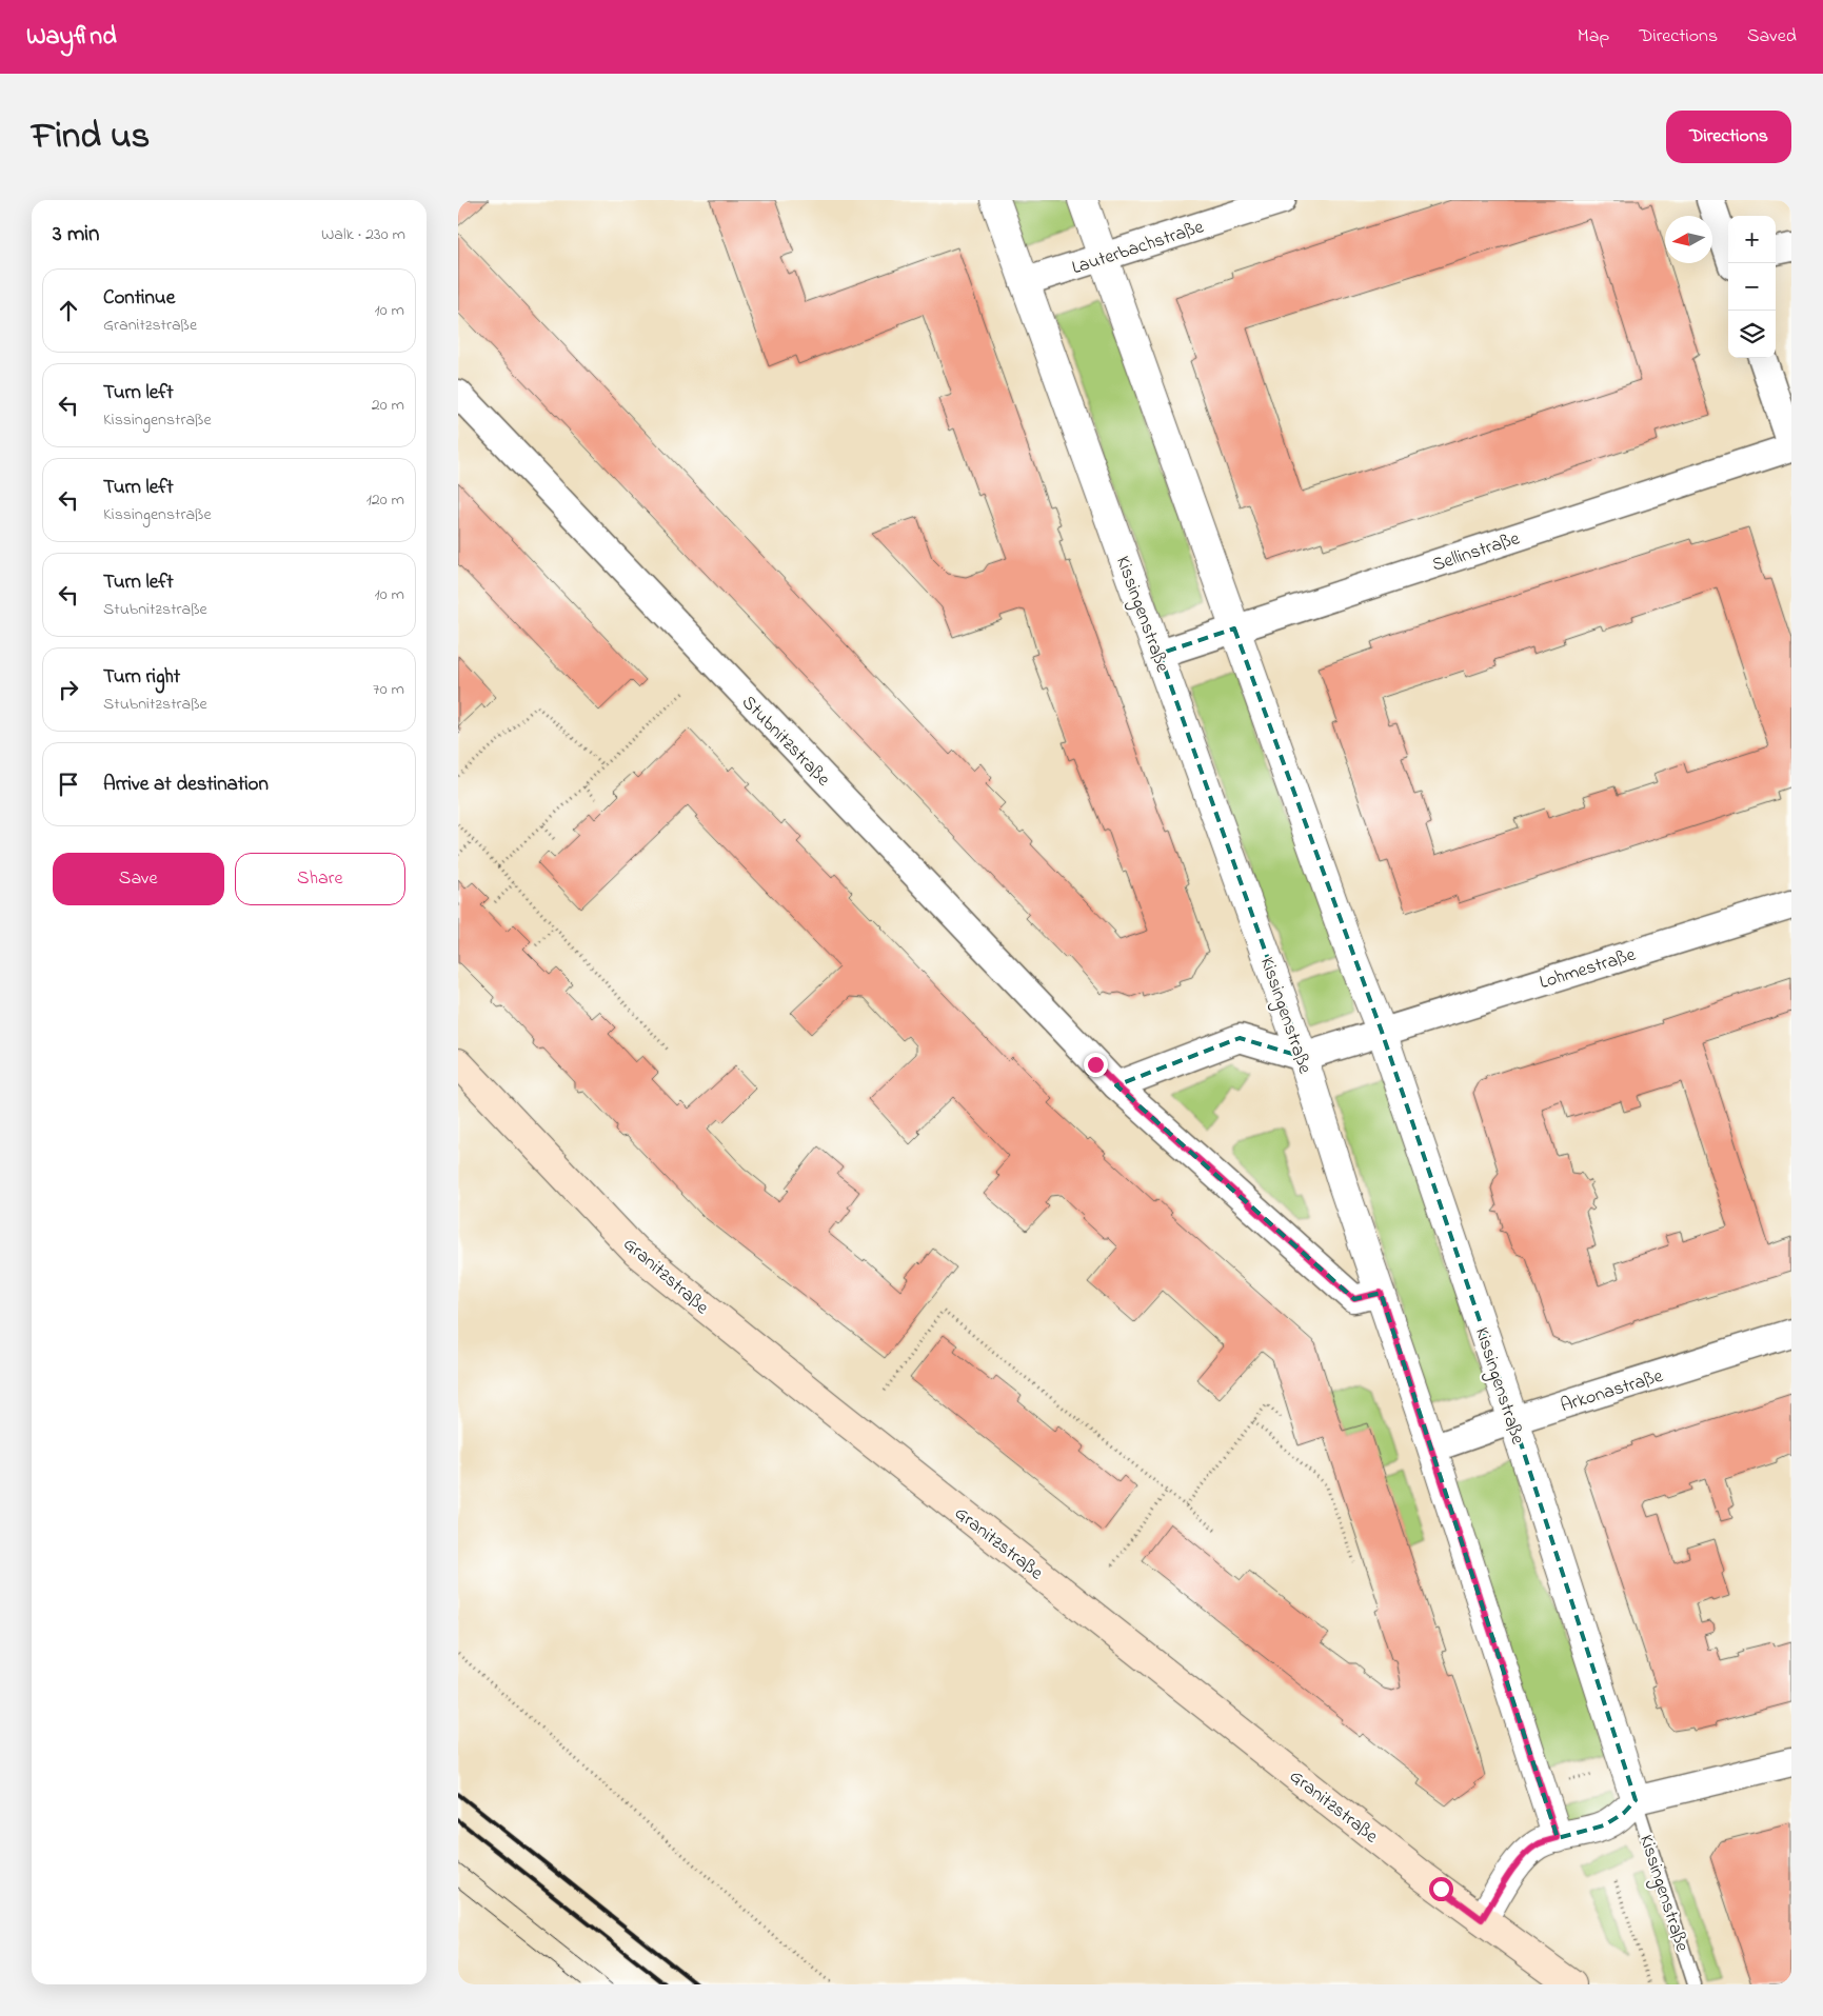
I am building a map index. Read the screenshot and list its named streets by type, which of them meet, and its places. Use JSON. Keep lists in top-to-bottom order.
{
  "streets": {
    "main road": ["Granitzstraße"],
    "street": [
      "Lauterbachstraße",
      "Sellinstraße",
      "Kissingenstraße",
      "Stubnitzstraße",
      "Lohmestraße",
      "Arkonastraße"
    ]
  },
  "crossings": [
    ["Lauterbachstraße", "Kissingenstraße"],
    ["Sellinstraße", "Kissingenstraße"],
    ["Kissingenstraße", "Stubnitzstraße"],
    ["Kissingenstraße", "Lohmestraße"],
    ["Kissingenstraße", "Arkonastraße"]
  ],
  "north": "left",
  "page": {
    "header": "Wayfind",
    "nav": ["Map", "Directions", "Saved"],
    "title": "Find us",
    "buttons": [
      "Directions",
      ["Save", "Share"]
    ],
    "heading": ["3 min", "Walk · 230 m"],
    "map_buttons": ["+", "−"],
    "list": [
      ["Continue", "Granitzstraße", "10 m"],
      ["Turn left", "Kissingenstraße", "20 m"],
      ["Turn left", "Kissingenstraße", "120 m"],
      ["Turn left", "Stubnitzstraße", "10 m"],
      ["Turn right", "Stubnitzstraße", "70 m"],
      "Arrive at destination"
    ]
  }
}
